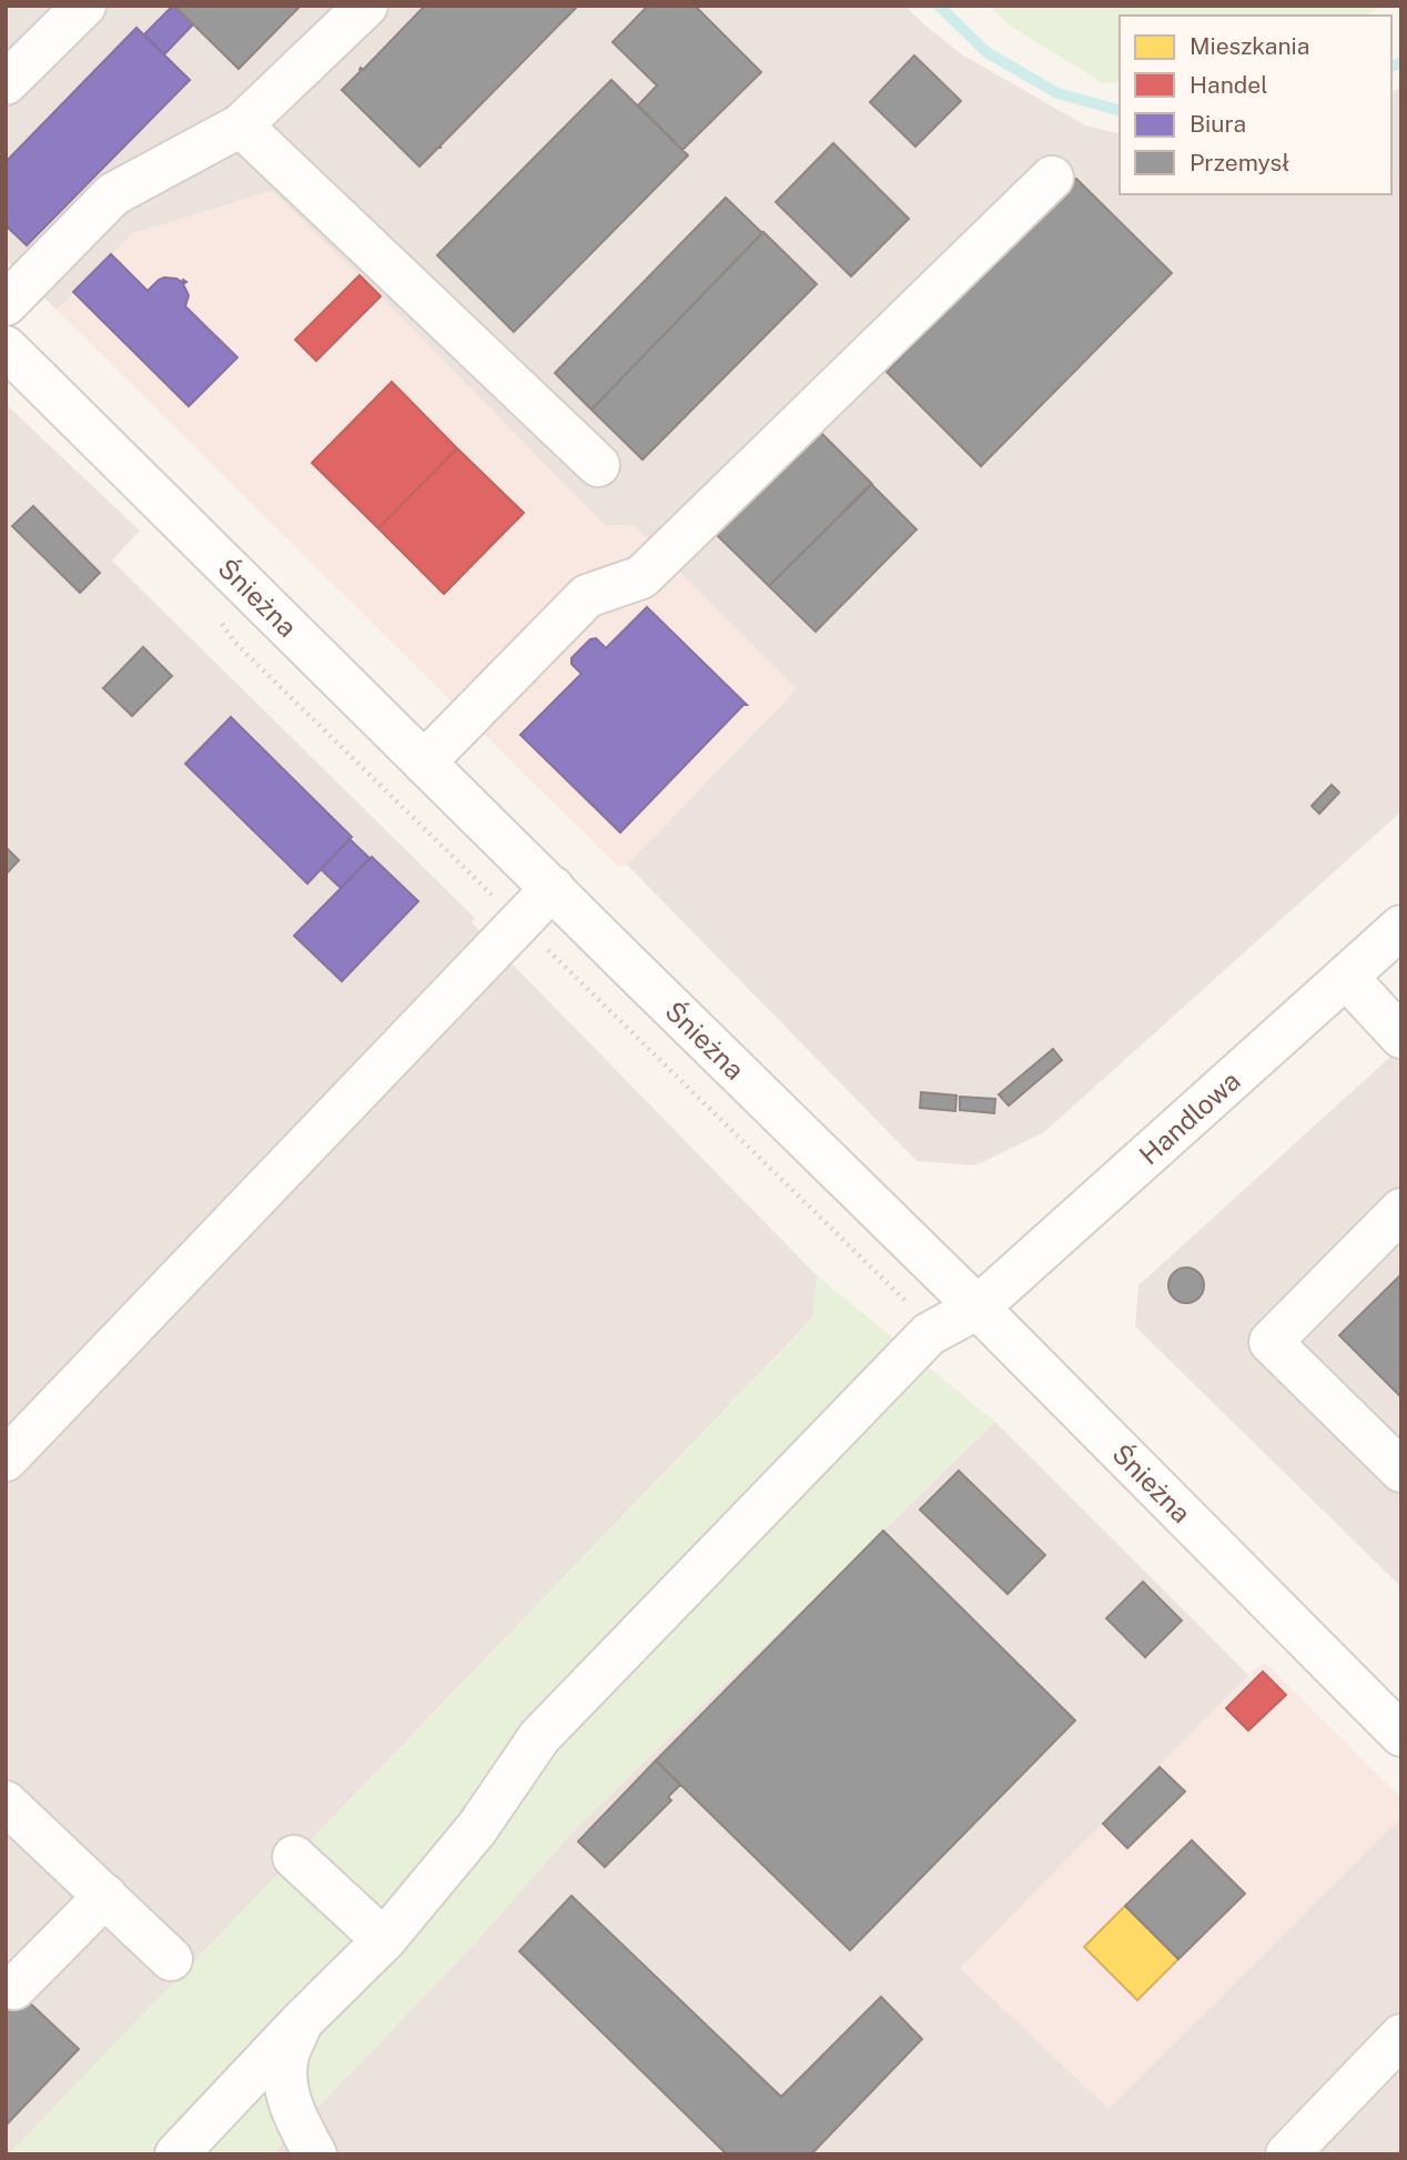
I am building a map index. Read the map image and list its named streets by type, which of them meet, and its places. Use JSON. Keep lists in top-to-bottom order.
{
  "streets": {
    "street": ["Śnieżna", "Handlowa"]
  },
  "crossings": [
    ["Śnieżna", "Handlowa"]
  ],
  "legend": [
    "Mieszkania",
    "Handel",
    "Biura",
    "Przemysł"
  ]
}
